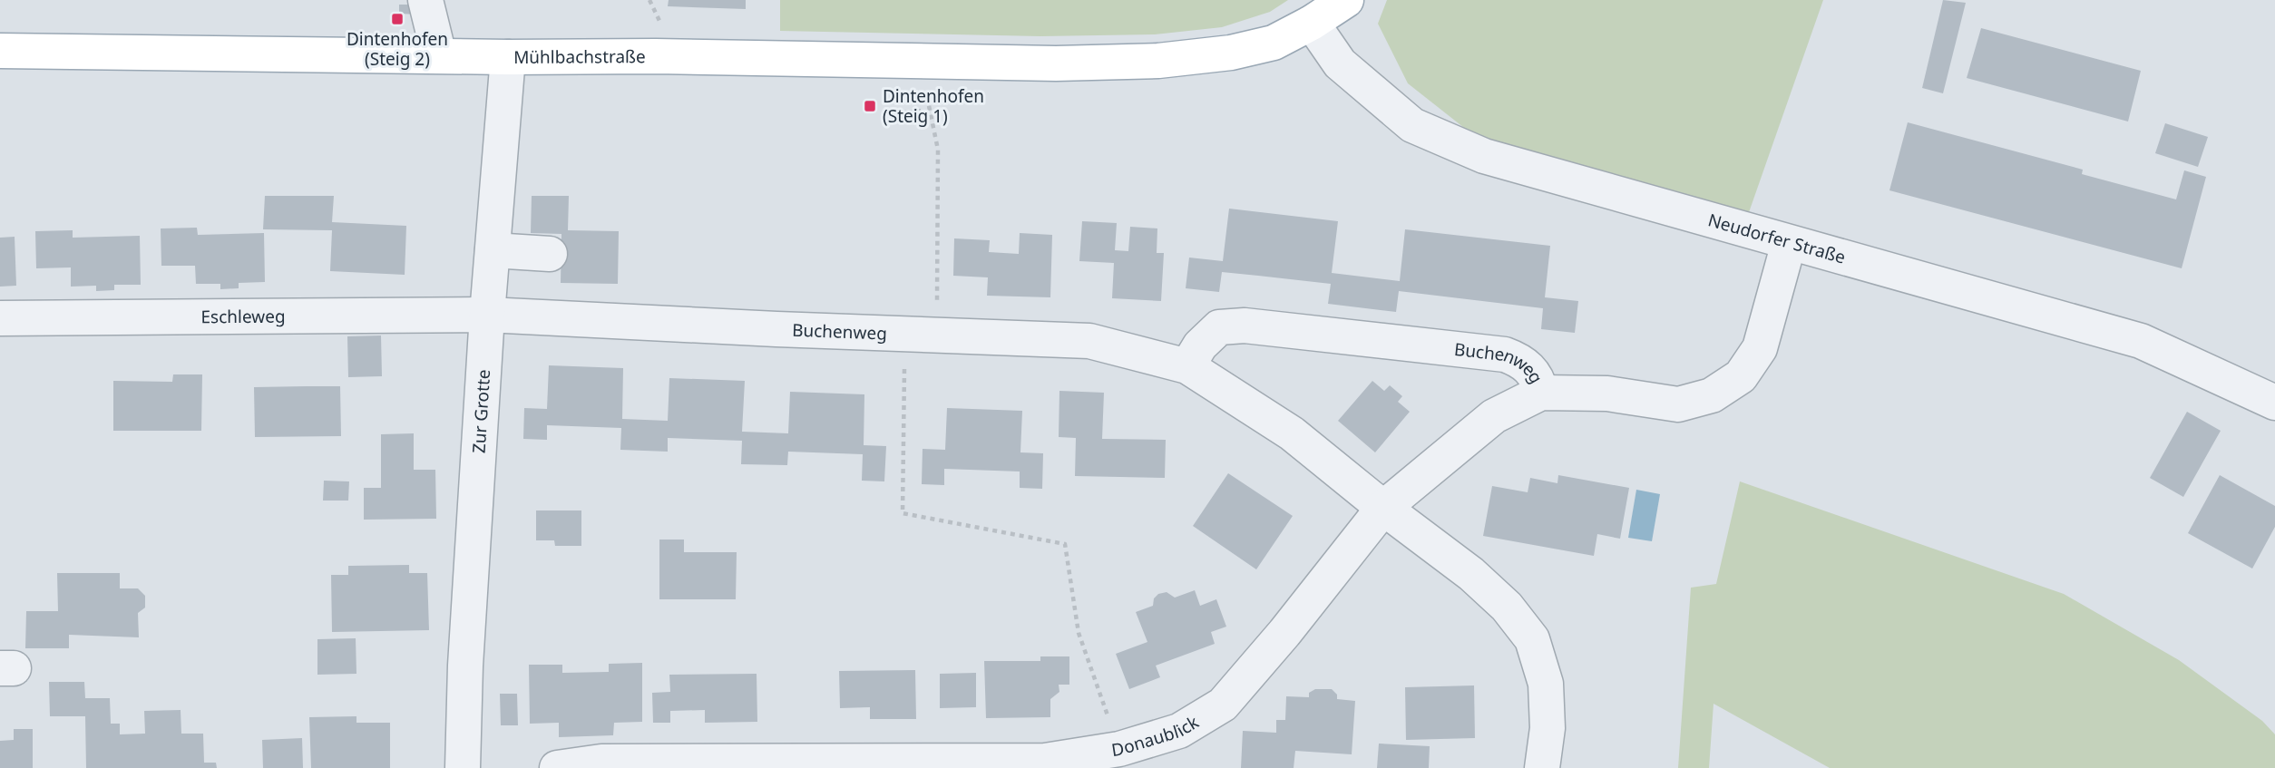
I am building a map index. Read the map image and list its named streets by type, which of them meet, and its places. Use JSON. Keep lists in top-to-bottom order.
{
  "streets": {
    "main road": ["Mühlbachstraße"],
    "street": [
      "Neudorfer Straße",
      "Eschleweg",
      "Buchenweg",
      "Zur Grotte",
      "Donaublick"
    ]
  },
  "crossings": [
    ["Mühlbachstraße", "Neudorfer Straße"],
    ["Mühlbachstraße", "Zur Grotte"],
    ["Neudorfer Straße", "Buchenweg"],
    ["Eschleweg", "Buchenweg"],
    ["Eschleweg", "Zur Grotte"],
    ["Buchenweg", "Zur Grotte"],
    ["Buchenweg", "Donaublick"]
  ],
  "places": {
    "transit": ["Dintenhofen (Steig 2)", "Dintenhofen (Steig 1)"]
  }
}
